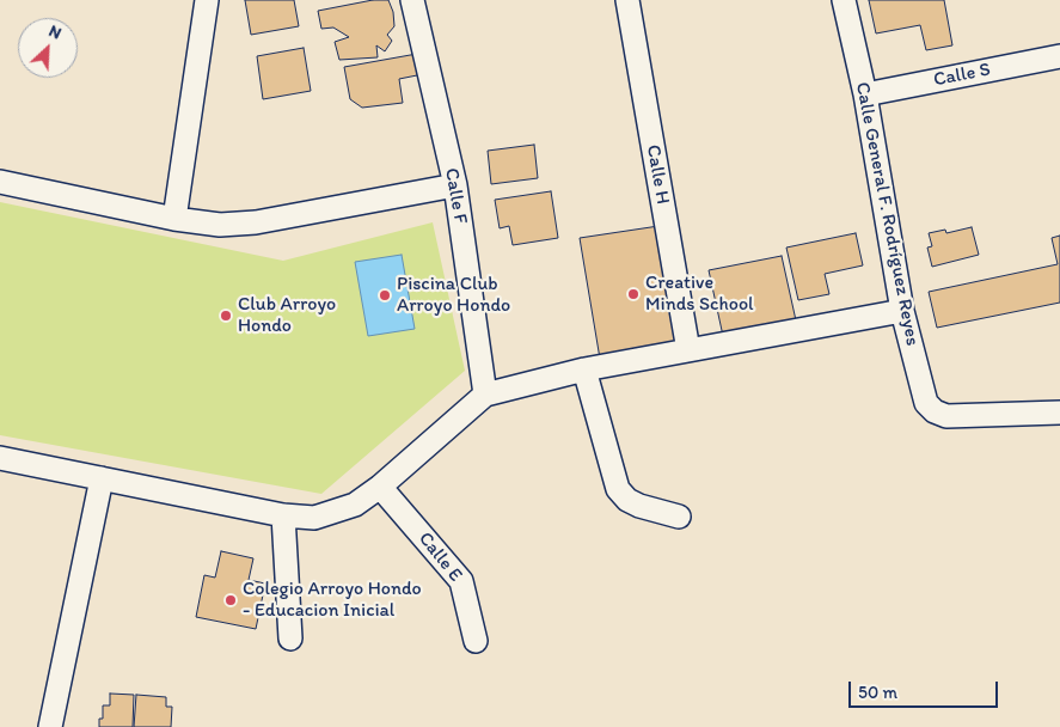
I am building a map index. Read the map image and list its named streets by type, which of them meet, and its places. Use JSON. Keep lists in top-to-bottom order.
{
  "streets": {
    "street": [
      "Calle S",
      "Calle H",
      "Calle F",
      "Calle General F. Rodríguez Reyes",
      "Calle E"
    ]
  },
  "crossings": [
    ["Calle S", "Calle General F. Rodríguez Reyes"]
  ],
  "places": [
    "Creative Minds School",
    "Piscina Club Arroyo Hondo",
    "Club Arroyo Hondo",
    "Colegio Arroyo Hondo - Educacion Inicial"
  ],
  "scale_bar": "50 m",
  "north": "top right"
}
